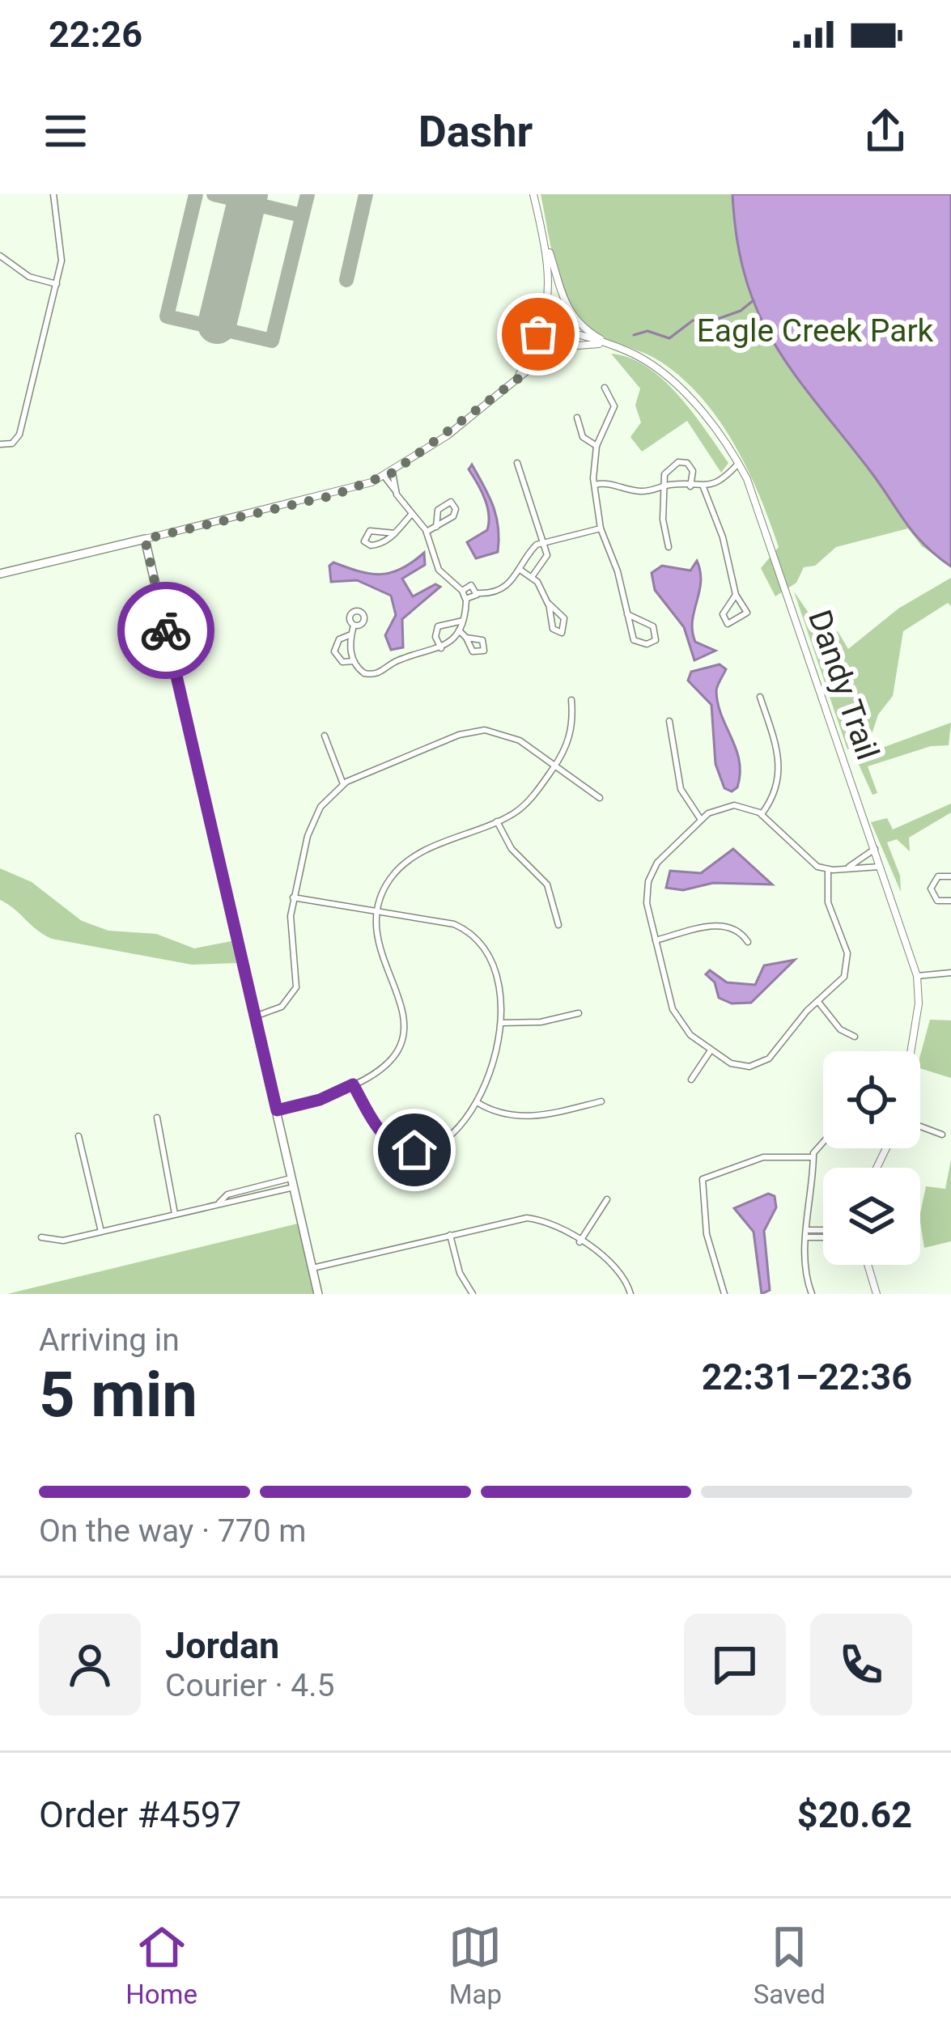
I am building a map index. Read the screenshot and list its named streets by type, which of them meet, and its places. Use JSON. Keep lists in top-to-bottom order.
{
  "streets": {
    "street": ["Dandy Trail"]
  },
  "parks": ["Eagle Creek Park"],
  "page": {
    "status": "22:26",
    "header": "Dashr",
    "heading": ["5 min", "Arriving in", "22:31–22:36"],
    "panel": [
      "Jordan",
      "Courier · 4.5",
      "Order #4597",
      "$20.62"
    ],
    "bar": "On the way · 770 m",
    "tabs": ["Home", "Map", "Saved"]
  }
}
